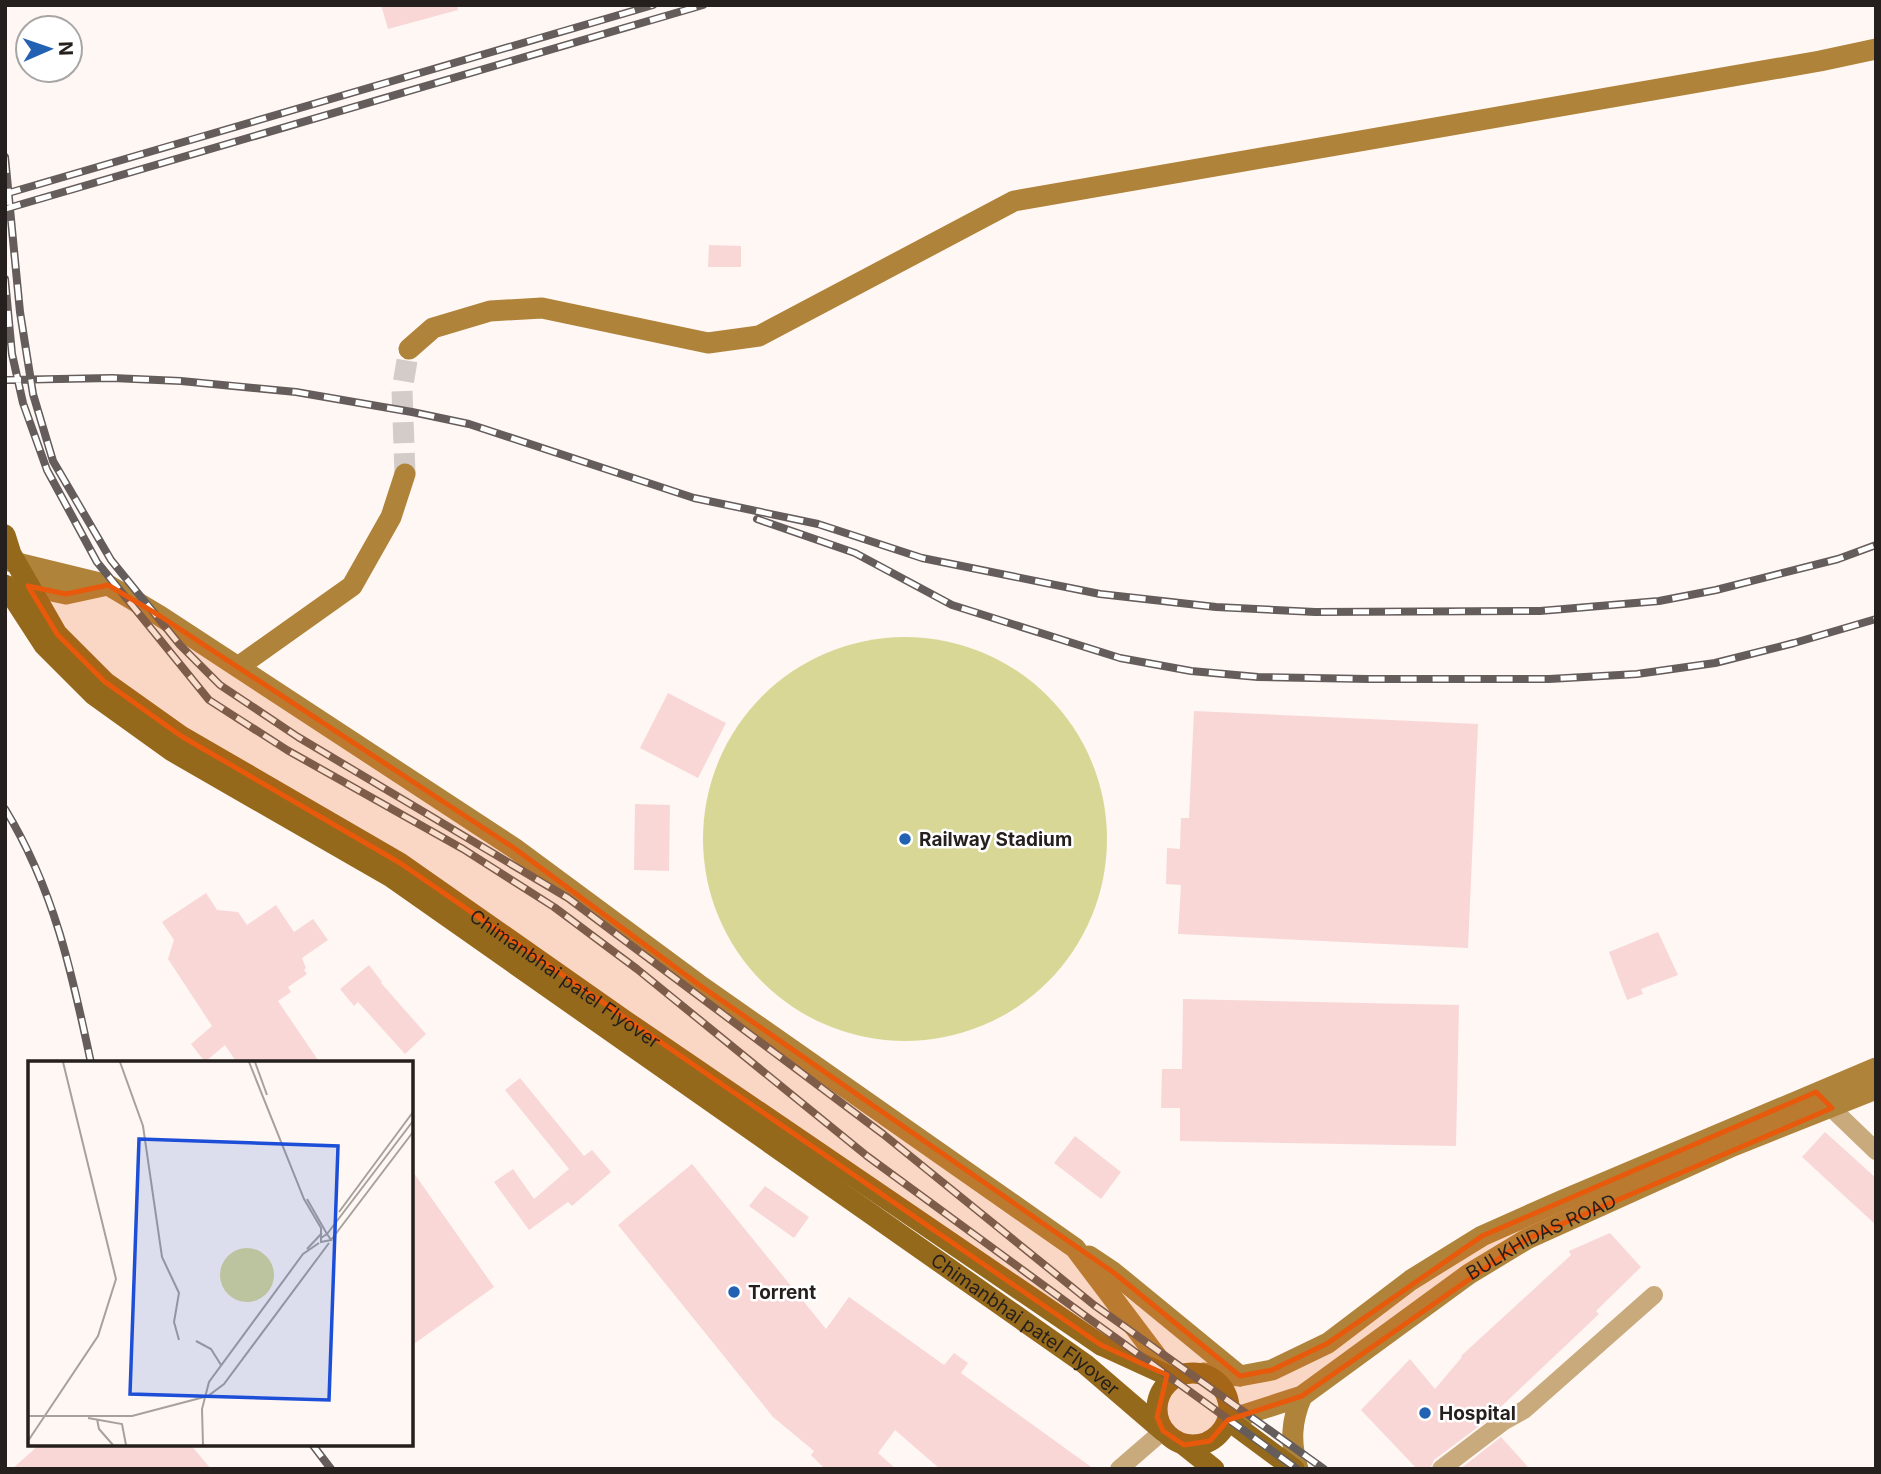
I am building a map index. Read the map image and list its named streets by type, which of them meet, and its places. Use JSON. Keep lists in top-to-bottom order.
{
  "streets": {
    "main road": ["Chimanbhai patel Flyover", "BULKHIDAS ROAD"]
  },
  "crossings": [
    ["Chimanbhai patel Flyover", "BULKHIDAS ROAD"]
  ],
  "places": ["Railway Stadium", "Torrent", "Hospital"],
  "north": "right"
}
